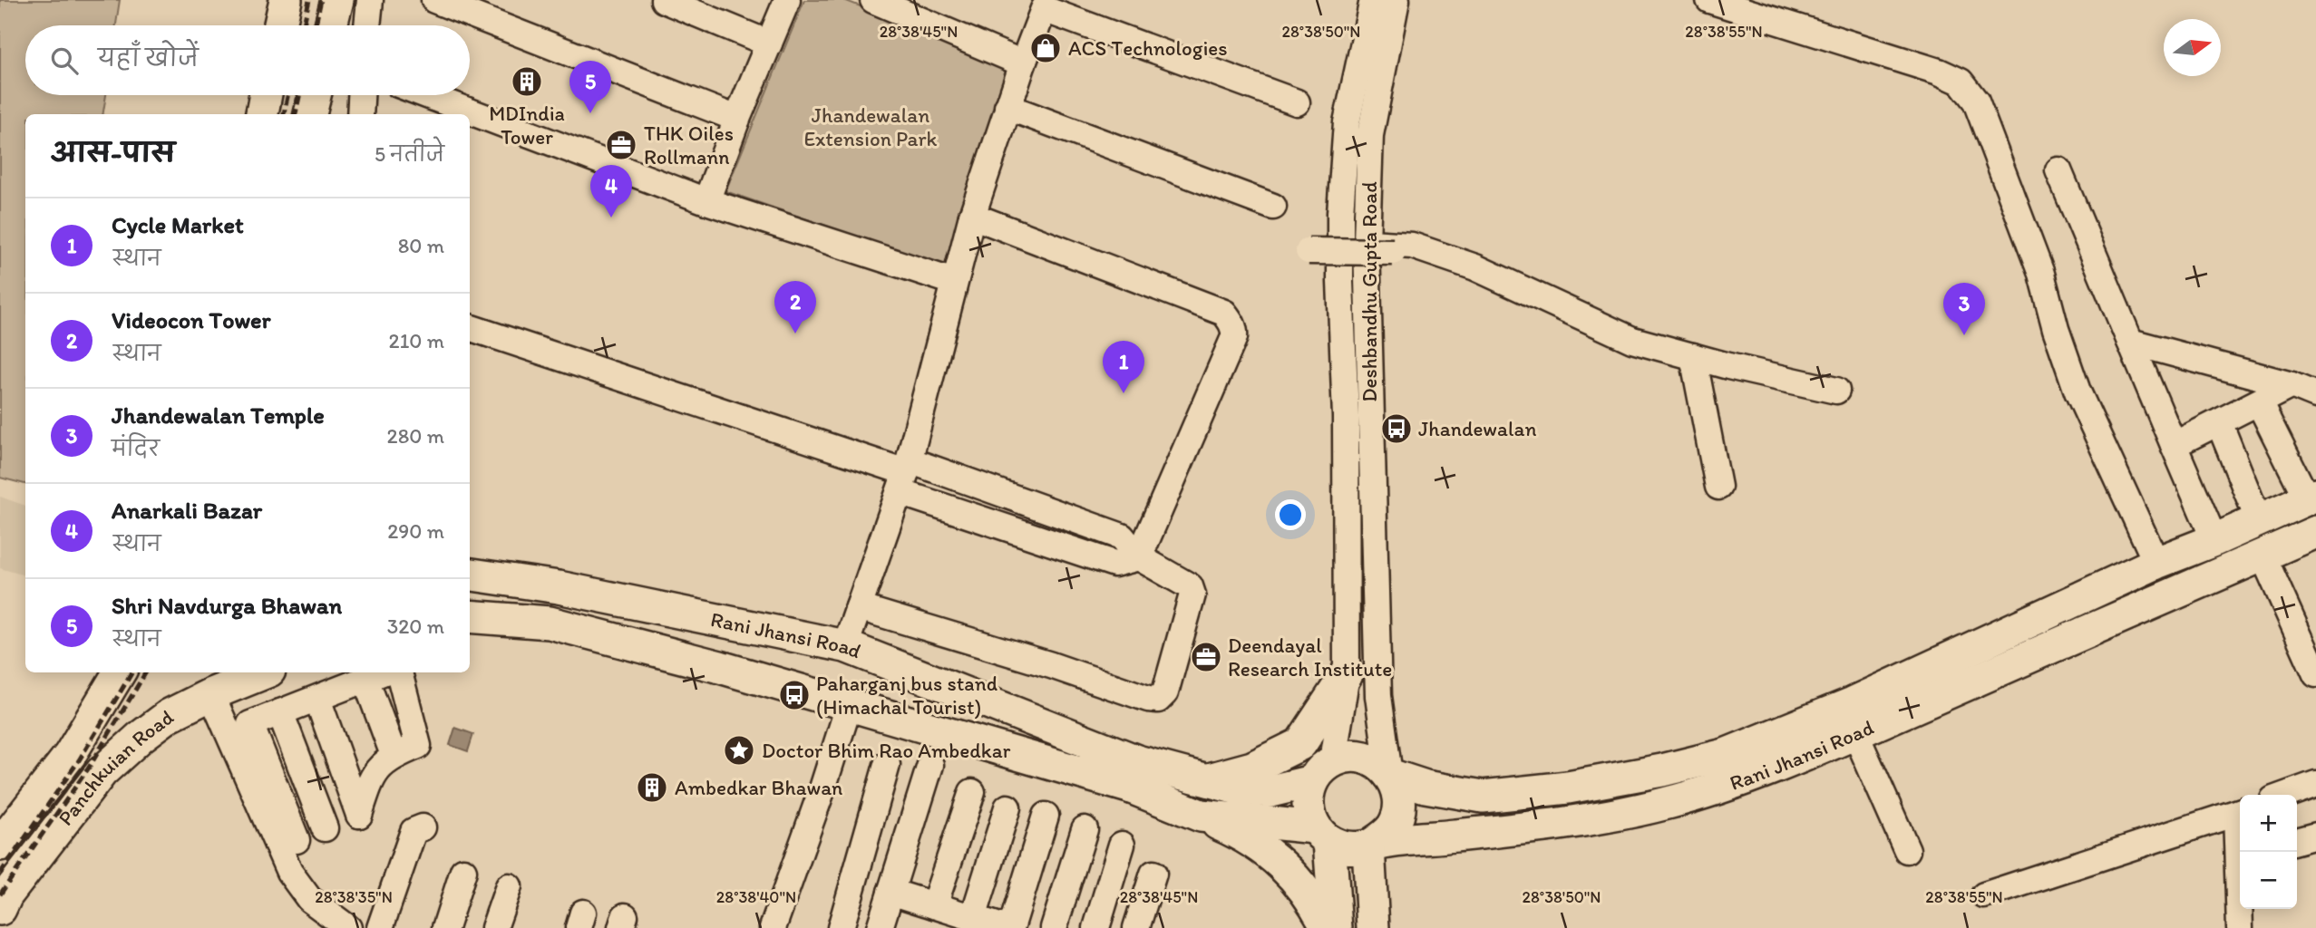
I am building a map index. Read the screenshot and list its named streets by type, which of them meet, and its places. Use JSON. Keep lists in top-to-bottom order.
{
  "streets": {
    "main road": ["Rani Jhansi Road", "Panchkuian Road"],
    "street": ["Deshbandhu Gupta Road"]
  },
  "crossings": [
    ["Deshbandhu Gupta Road", "Rani Jhansi Road"]
  ],
  "parks": ["Jhandewalan Extension Park"],
  "places": {
    "shop": ["ACS Technologies"],
    "building": ["MDIndia Tower", "Ambedkar Bhawan"],
    "office": ["THK Oiles Rollmann", "Deendayal Research Institute"],
    "bus stop": ["Jhandewalan", "Paharganj bus stand (Himachal Tourist)"],
    "place": ["Doctor Bhim Rao Ambedkar"]
  },
  "north": "right",
  "page": {
    "search": "यहाँ खोजें",
    "pins": [
      "5",
      "4",
      "2",
      "3",
      "1"
    ],
    "heading": ["आस-पास", "5 नतीजे"],
    "list": [
      {
        "mark": "1",
        "name": "Cycle Market",
        "note": "स्थान",
        "value": "80 m"
      },
      {
        "mark": "2",
        "name": "Videocon Tower",
        "note": "स्थान",
        "value": "210 m"
      },
      {
        "mark": "3",
        "name": "Jhandewalan Temple",
        "note": "मंदिर",
        "value": "280 m"
      },
      {
        "mark": "4",
        "name": "Anarkali Bazar",
        "note": "स्थान",
        "value": "290 m"
      },
      {
        "mark": "5",
        "name": "Shri Navdurga Bhawan",
        "note": "स्थान",
        "value": "320 m"
      }
    ],
    "map_buttons": ["+", "−"]
  },
  "coordinates": [
    "28°38'45\"N",
    "28°38'50\"N",
    "28°38'55\"N",
    "28°38'35\"N",
    "28°38'40\"N"
  ]
}
